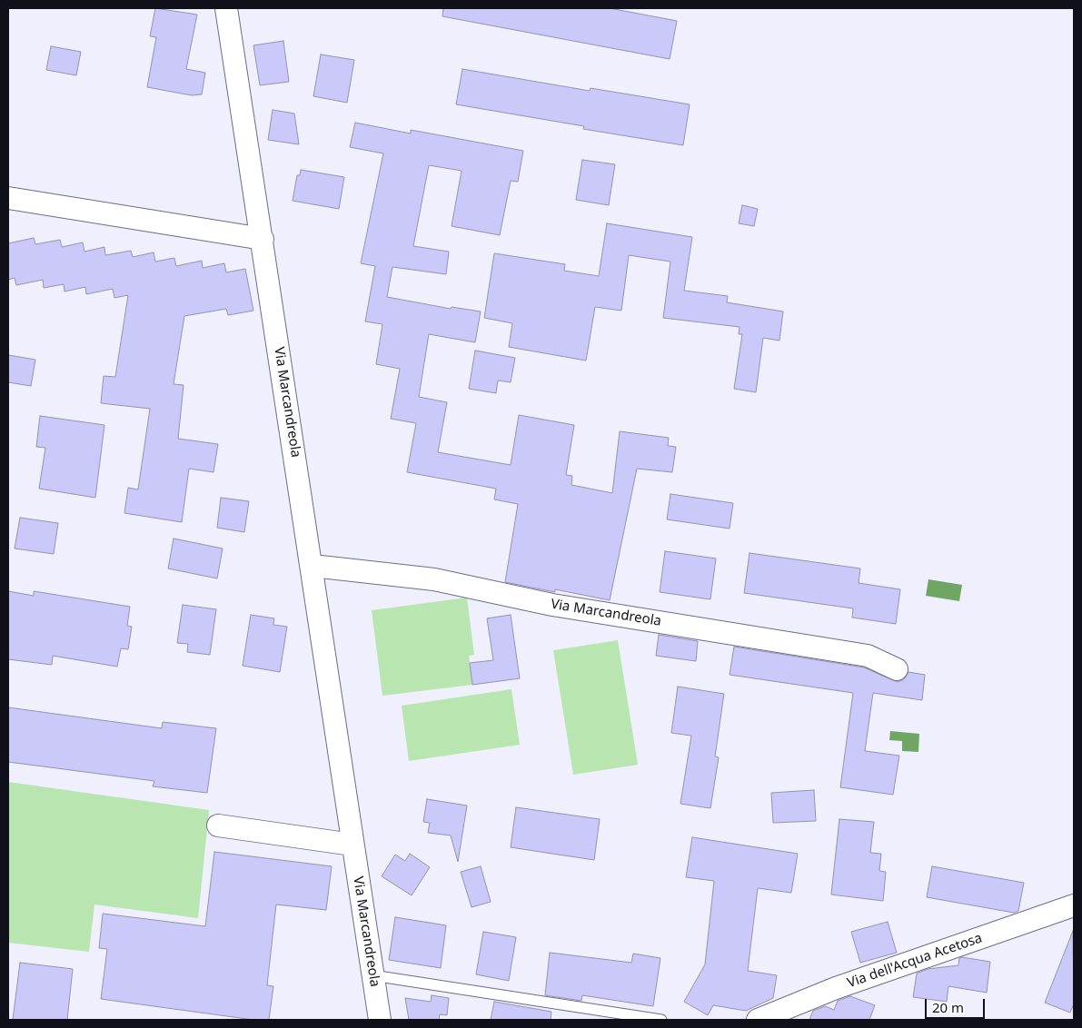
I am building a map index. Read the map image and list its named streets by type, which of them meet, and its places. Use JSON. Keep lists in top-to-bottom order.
{
  "streets": {
    "street": ["Via Marcandreola", "Via dell'Acqua Acetosa"]
  },
  "scale_bar": "20 m"
}
